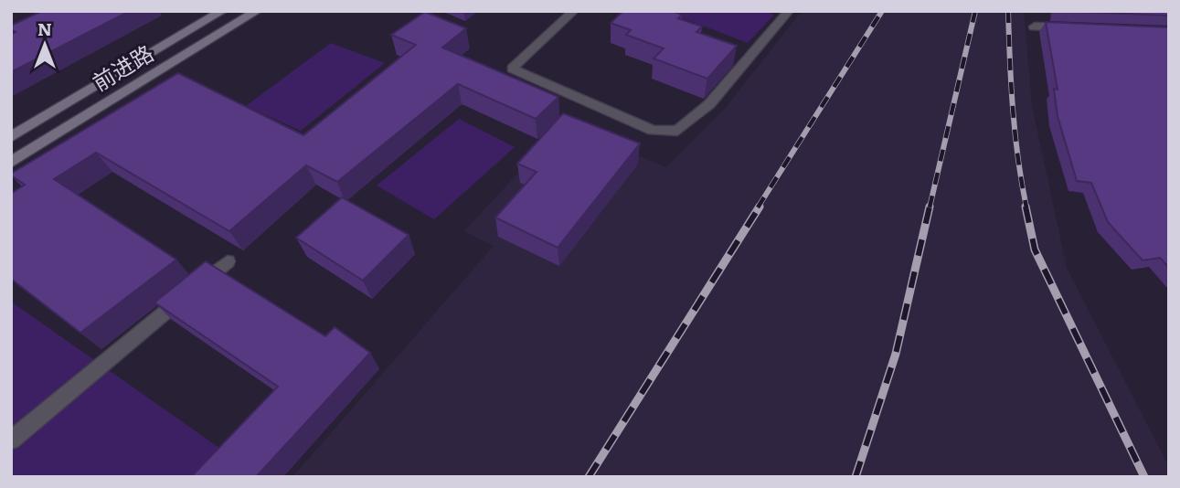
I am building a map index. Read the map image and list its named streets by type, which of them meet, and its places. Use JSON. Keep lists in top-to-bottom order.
{
  "streets": {
    "main road": ["前进路"]
  },
  "north": "top"
}
